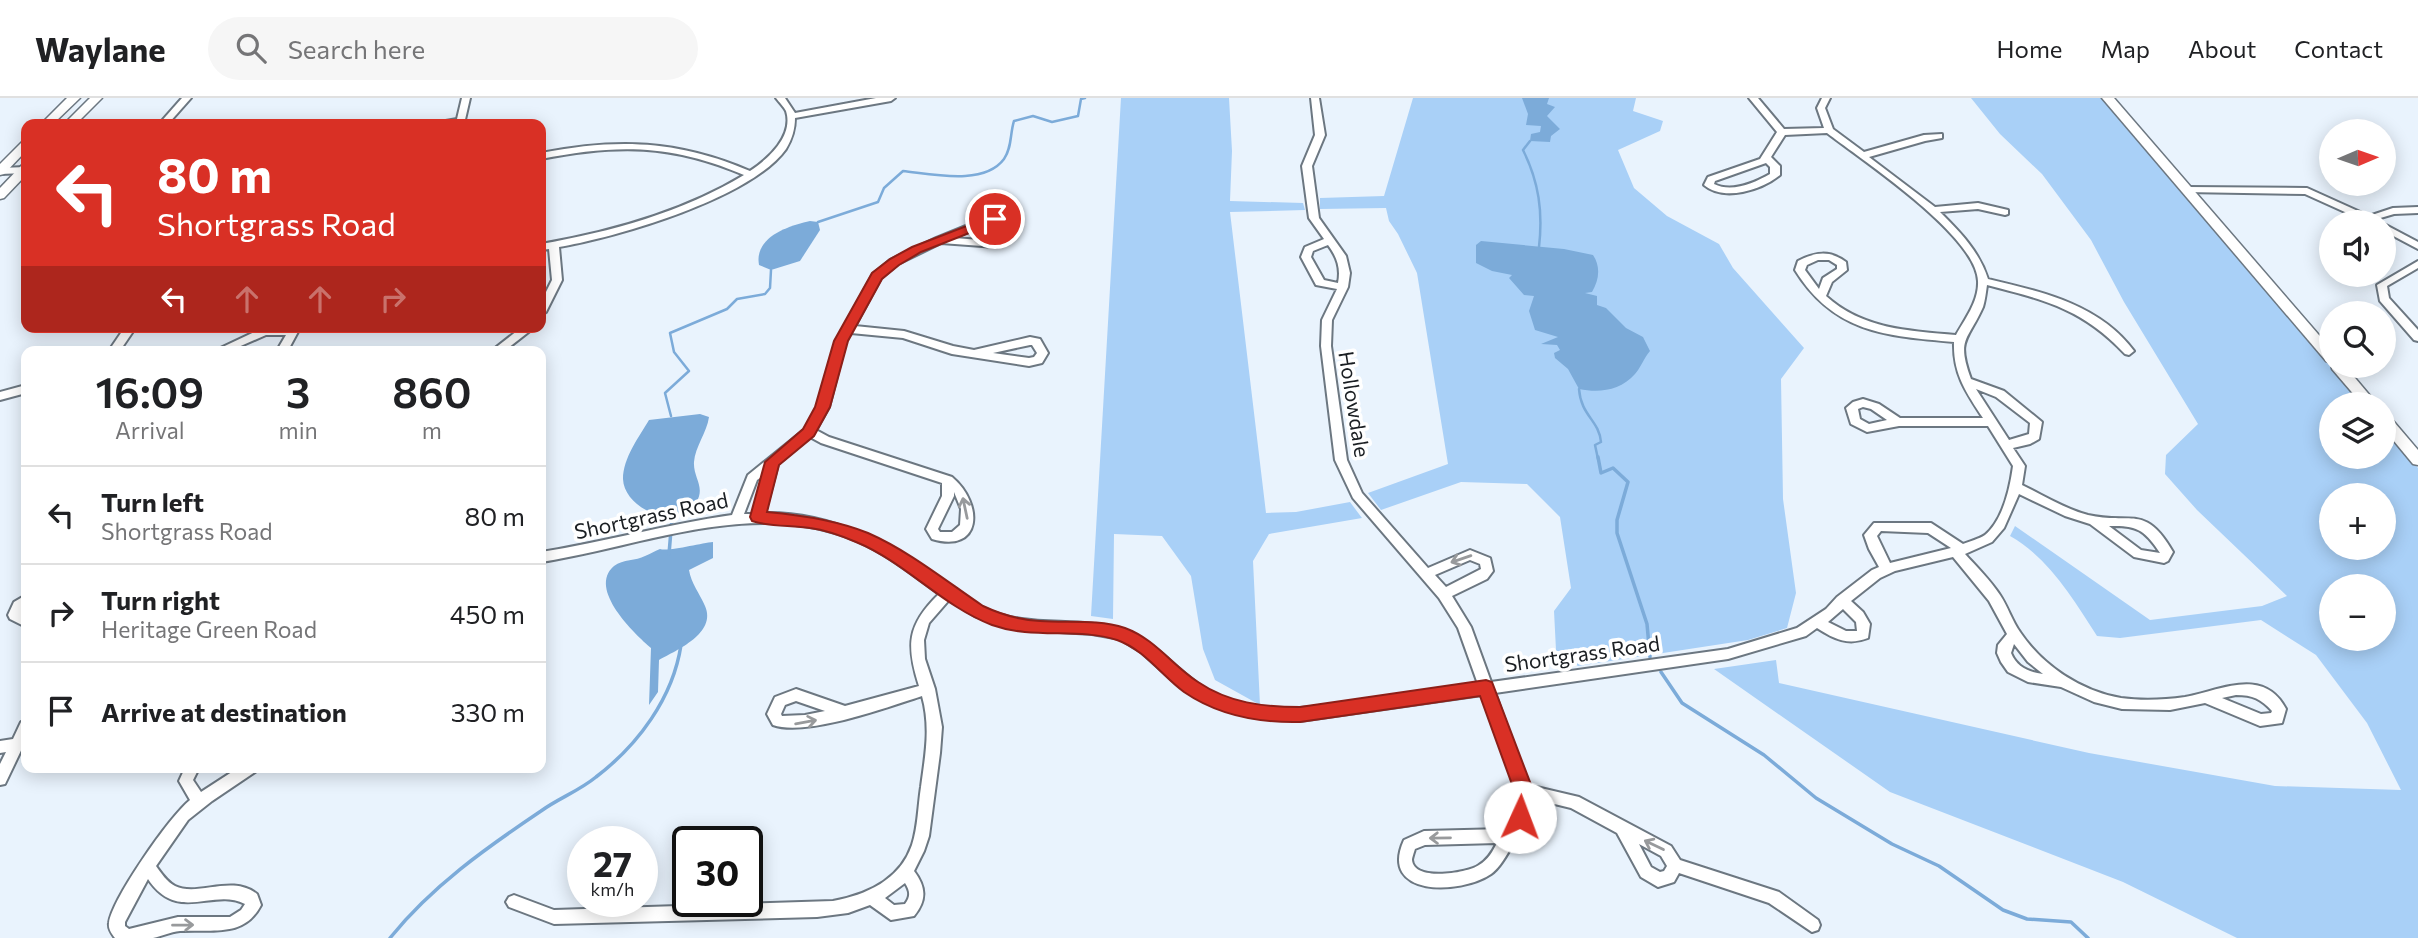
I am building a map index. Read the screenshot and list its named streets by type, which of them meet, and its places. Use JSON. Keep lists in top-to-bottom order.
{
  "streets": {
    "street": ["Hollowdale", "Shortgrass Road"]
  },
  "crossings": [
    ["Hollowdale", "Shortgrass Road"]
  ],
  "north": "right",
  "page": {
    "header": "Waylane",
    "search": "Search here",
    "nav": [
      "Home",
      "Map",
      "About",
      "Contact"
    ],
    "map_buttons": ["+", "−"],
    "turn": ["80 m", "Shortgrass Road"],
    "eta": [
      "16:09",
      "Arrival",
      "3",
      "min",
      "860",
      "m"
    ],
    "list": [
      {
        "name": "Turn left",
        "note": "Shortgrass Road",
        "value": "80 m"
      },
      {
        "name": "Turn right",
        "note": "Heritage Green Road",
        "value": "450 m"
      },
      {
        "name": "Arrive at destination",
        "value": "330 m"
      }
    ],
    "speed": "27 km/h",
    "limit": "30"
  }
}
